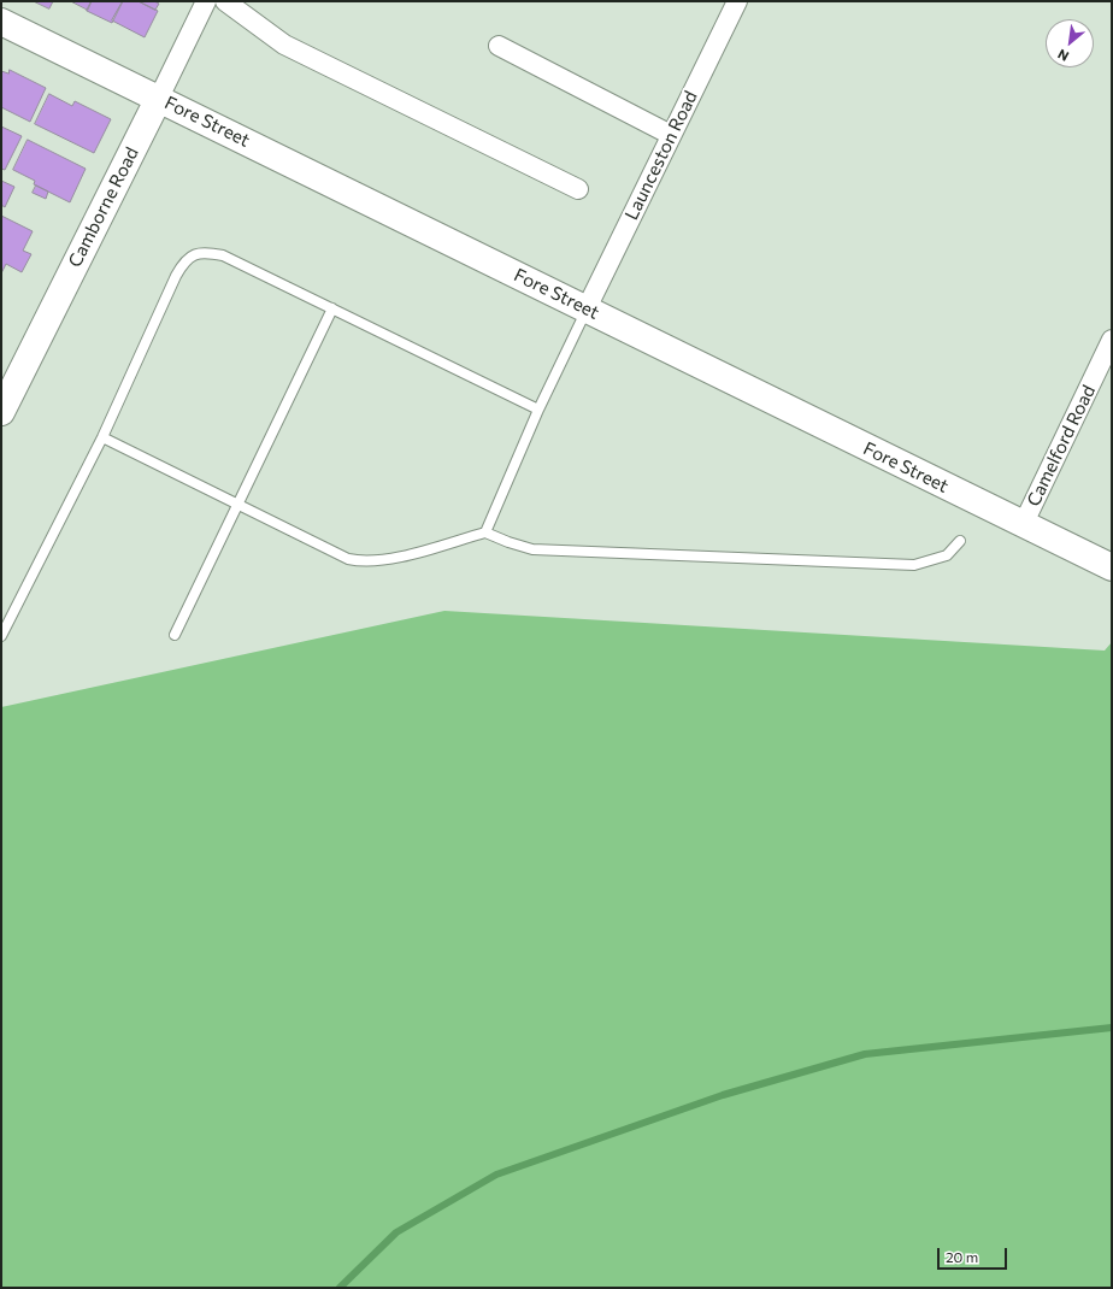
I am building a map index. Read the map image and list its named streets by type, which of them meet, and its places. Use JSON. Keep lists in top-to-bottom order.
{
  "streets": {
    "street": [
      "Fore Street",
      "Launceston Road",
      "Camborne Road",
      "Camelford Road"
    ]
  },
  "crossings": [
    ["Fore Street", "Launceston Road"],
    ["Fore Street", "Camborne Road"],
    ["Fore Street", "Camelford Road"]
  ],
  "scale_bar": "20 m",
  "north": "bottom left"
}
